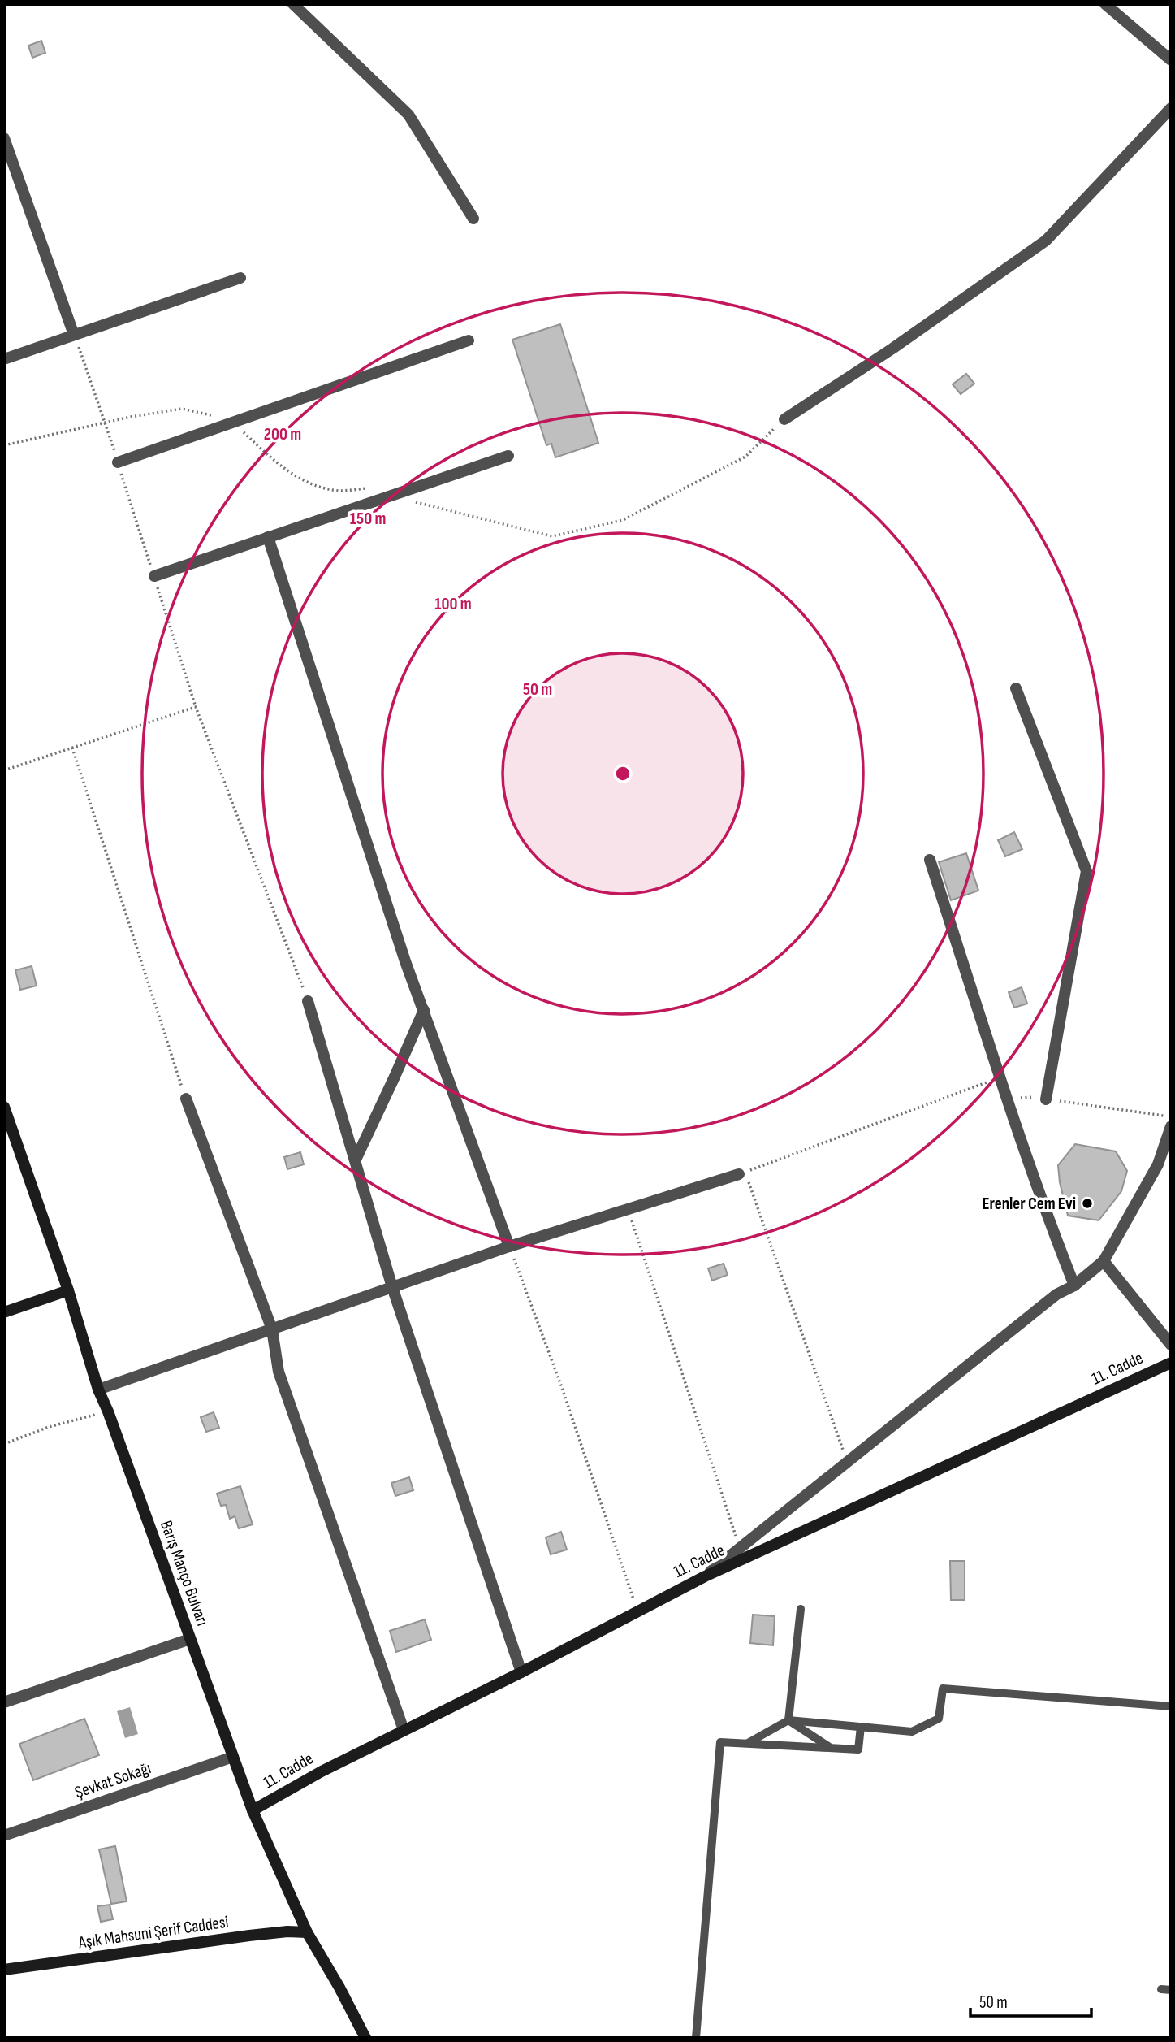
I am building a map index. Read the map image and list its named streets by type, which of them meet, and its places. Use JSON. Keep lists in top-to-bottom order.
{
  "streets": {
    "street": [
      "11. Cadde",
      "Barış Manço Bulvarı",
      "Şevkat Sokağı",
      "Aşık Mahsuni Şerif Caddesi"
    ]
  },
  "crossings": [
    ["11. Cadde", "Barış Manço Bulvarı"],
    ["Barış Manço Bulvarı", "Şevkat Sokağı"],
    ["Barış Manço Bulvarı", "Aşık Mahsuni Şerif Caddesi"]
  ],
  "places": ["Erenler Cem Evi"],
  "scale_bar": "50 m",
  "rings": [
    "200 m",
    "150 m",
    "100 m",
    "50 m"
  ]
}
